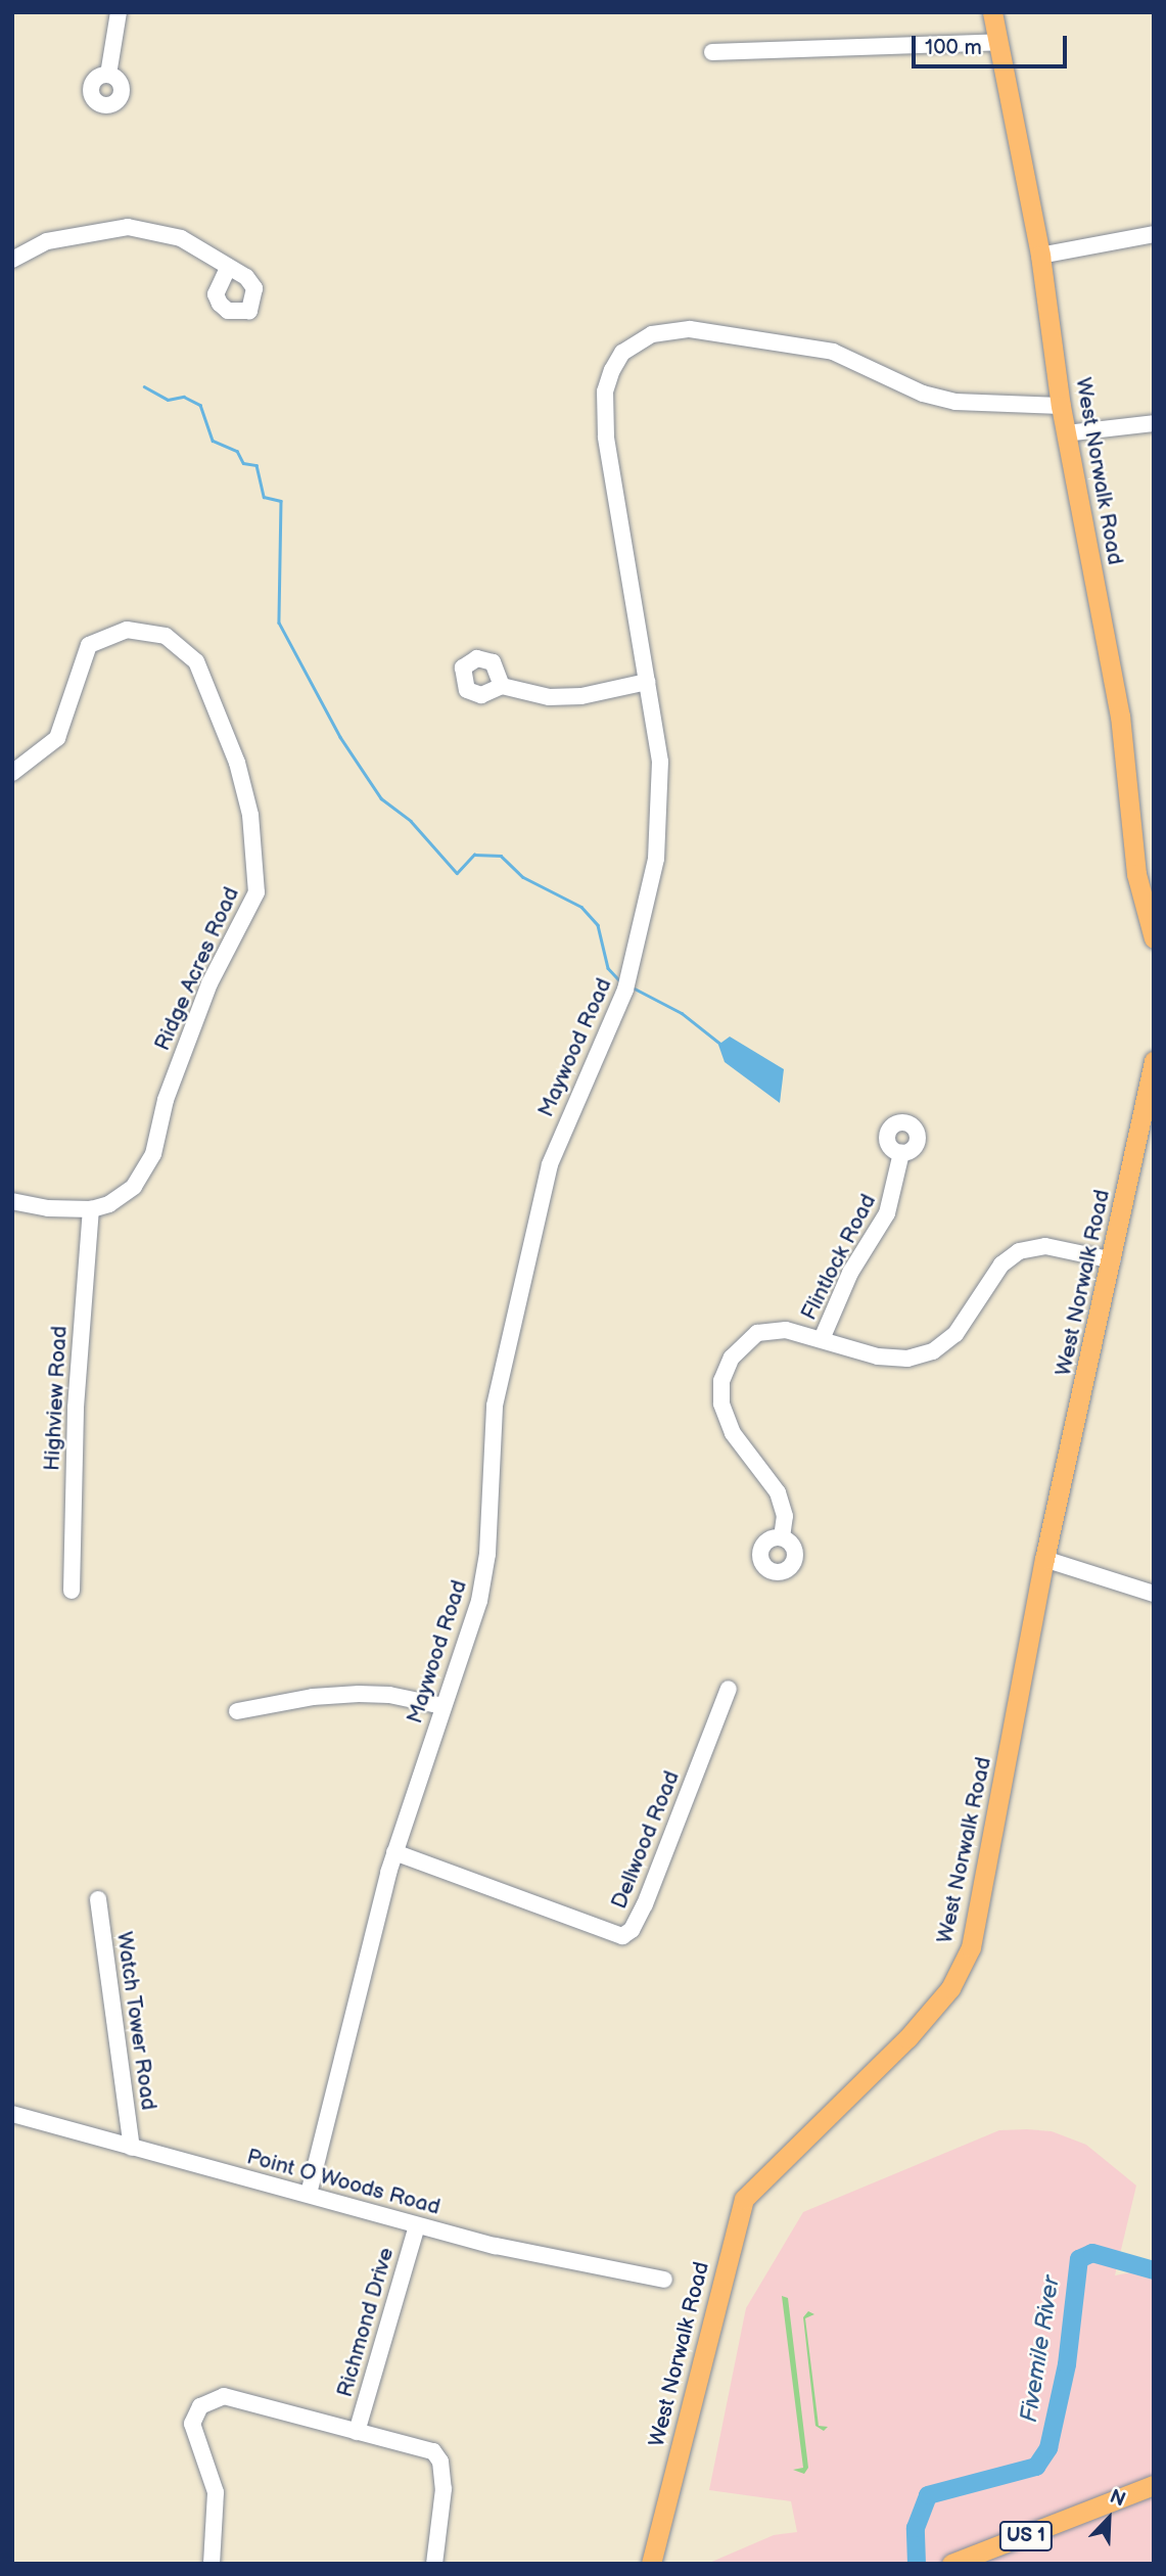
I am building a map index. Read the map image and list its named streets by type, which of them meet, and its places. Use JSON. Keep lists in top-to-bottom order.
{
  "streets": {
    "main road": ["West Norwalk Road", "US 1"],
    "street": [
      "Ridge Acres Road",
      "Maywood Road",
      "Flintlock Road",
      "Highview Road",
      "Dellwood Road",
      "Watch Tower Road",
      "Point O Woods Road",
      "Richmond Drive"
    ]
  },
  "crossings": [
    ["West Norwalk Road", "Maywood Road"],
    ["Ridge Acres Road", "Highview Road"],
    ["Maywood Road", "Dellwood Road"],
    ["Maywood Road", "Point O Woods Road"],
    ["Watch Tower Road", "Point O Woods Road"],
    ["Point O Woods Road", "Richmond Drive"]
  ],
  "water": ["Fivemile River"],
  "scale_bar": "100 m",
  "north": "top right"
}
